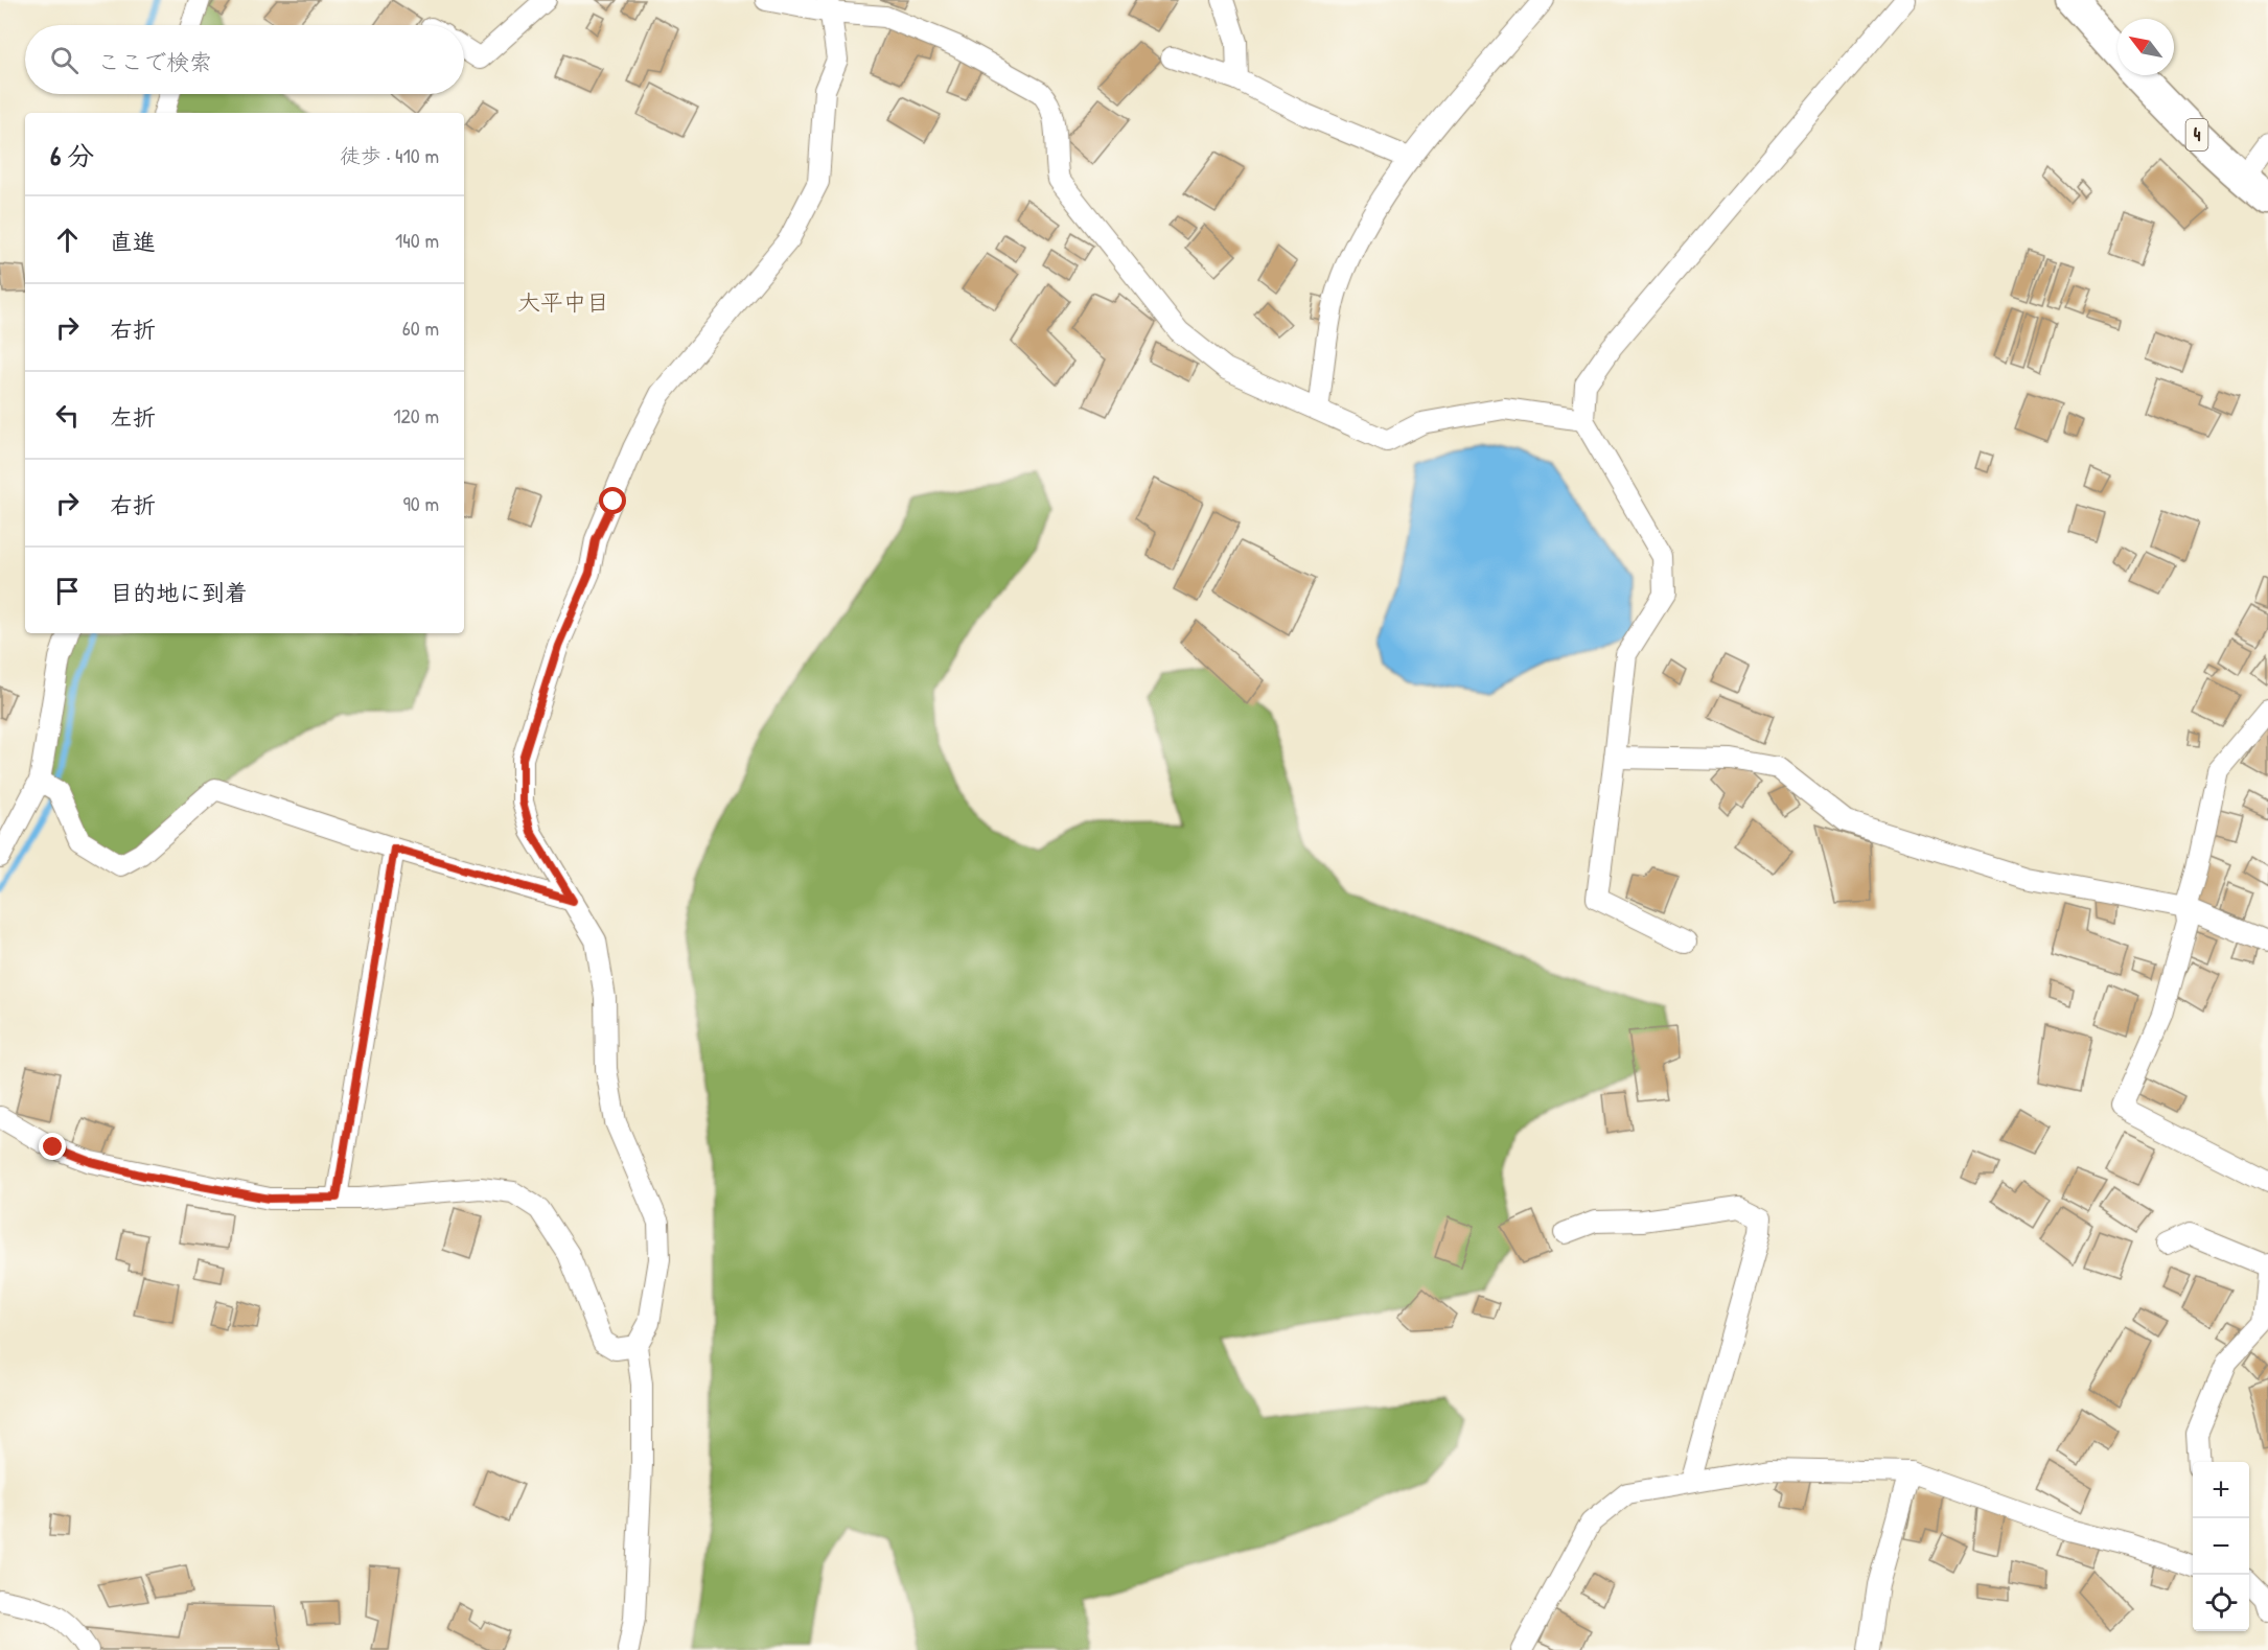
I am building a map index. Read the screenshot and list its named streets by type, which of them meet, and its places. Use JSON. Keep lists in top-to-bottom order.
{
  "streets": {
    "highway": ["4"]
  },
  "districts": ["大平中目"],
  "north": "top left",
  "page": {
    "search": "ここで検索",
    "heading": ["6 分", "徒歩 · 410 m"],
    "list": [
      ["直進", "140 m"],
      ["右折", "60 m"],
      ["左折", "120 m"],
      ["右折", "90 m"],
      "目的地に到着"
    ],
    "map_buttons": ["+", "−"]
  }
}
